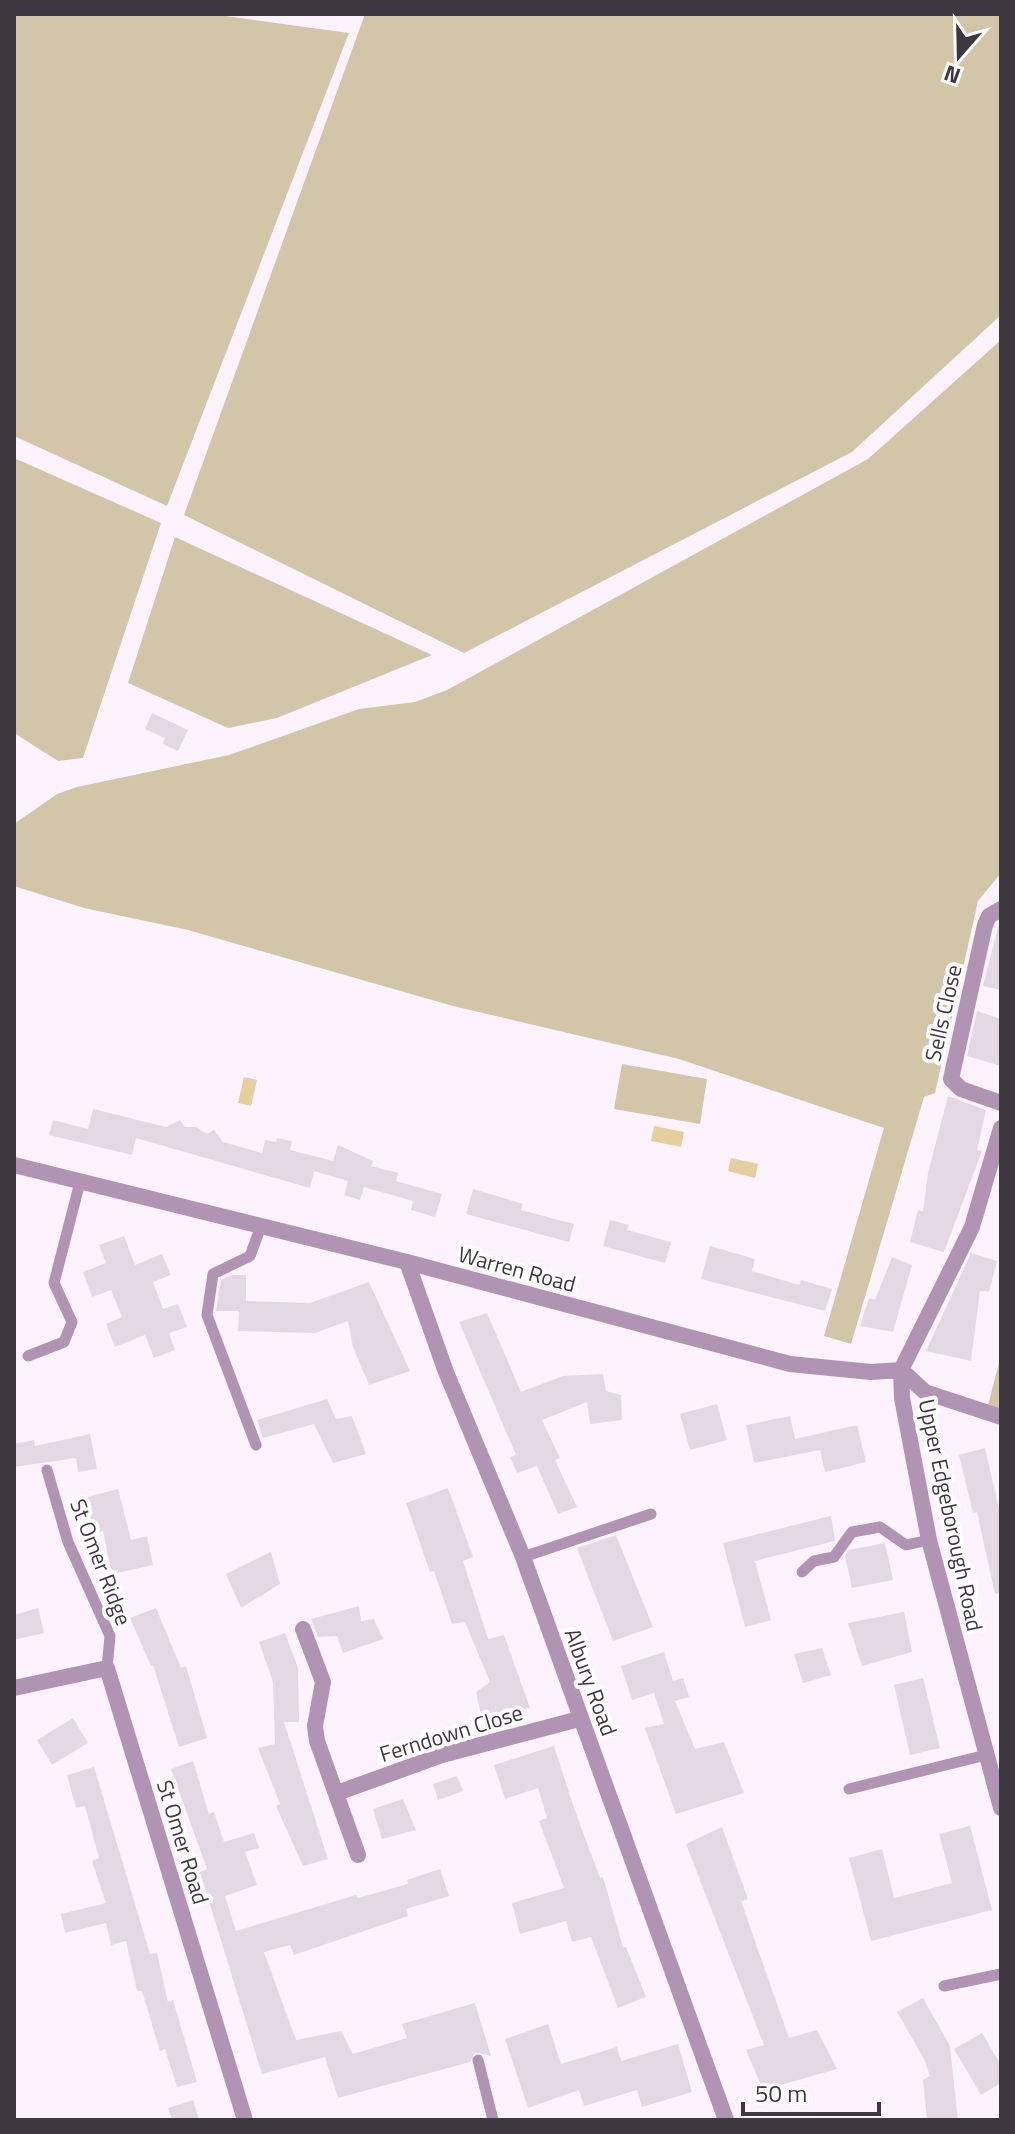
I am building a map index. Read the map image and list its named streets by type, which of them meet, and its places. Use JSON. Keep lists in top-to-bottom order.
{
  "streets": {
    "street": [
      "Sells Close",
      "Warren Road",
      "Upper Edgeborough Road",
      "Albury Road",
      "Ferndown Close",
      "St Omer Road"
    ],
    "lane": ["St Omer Ridge"]
  },
  "crossings": [
    ["Warren Road", "Upper Edgeborough Road"],
    ["Warren Road", "Albury Road"],
    ["St Omer Ridge", "St Omer Road"],
    ["Albury Road", "Ferndown Close"]
  ],
  "scale_bar": "50 m",
  "north": "bottom"
}
